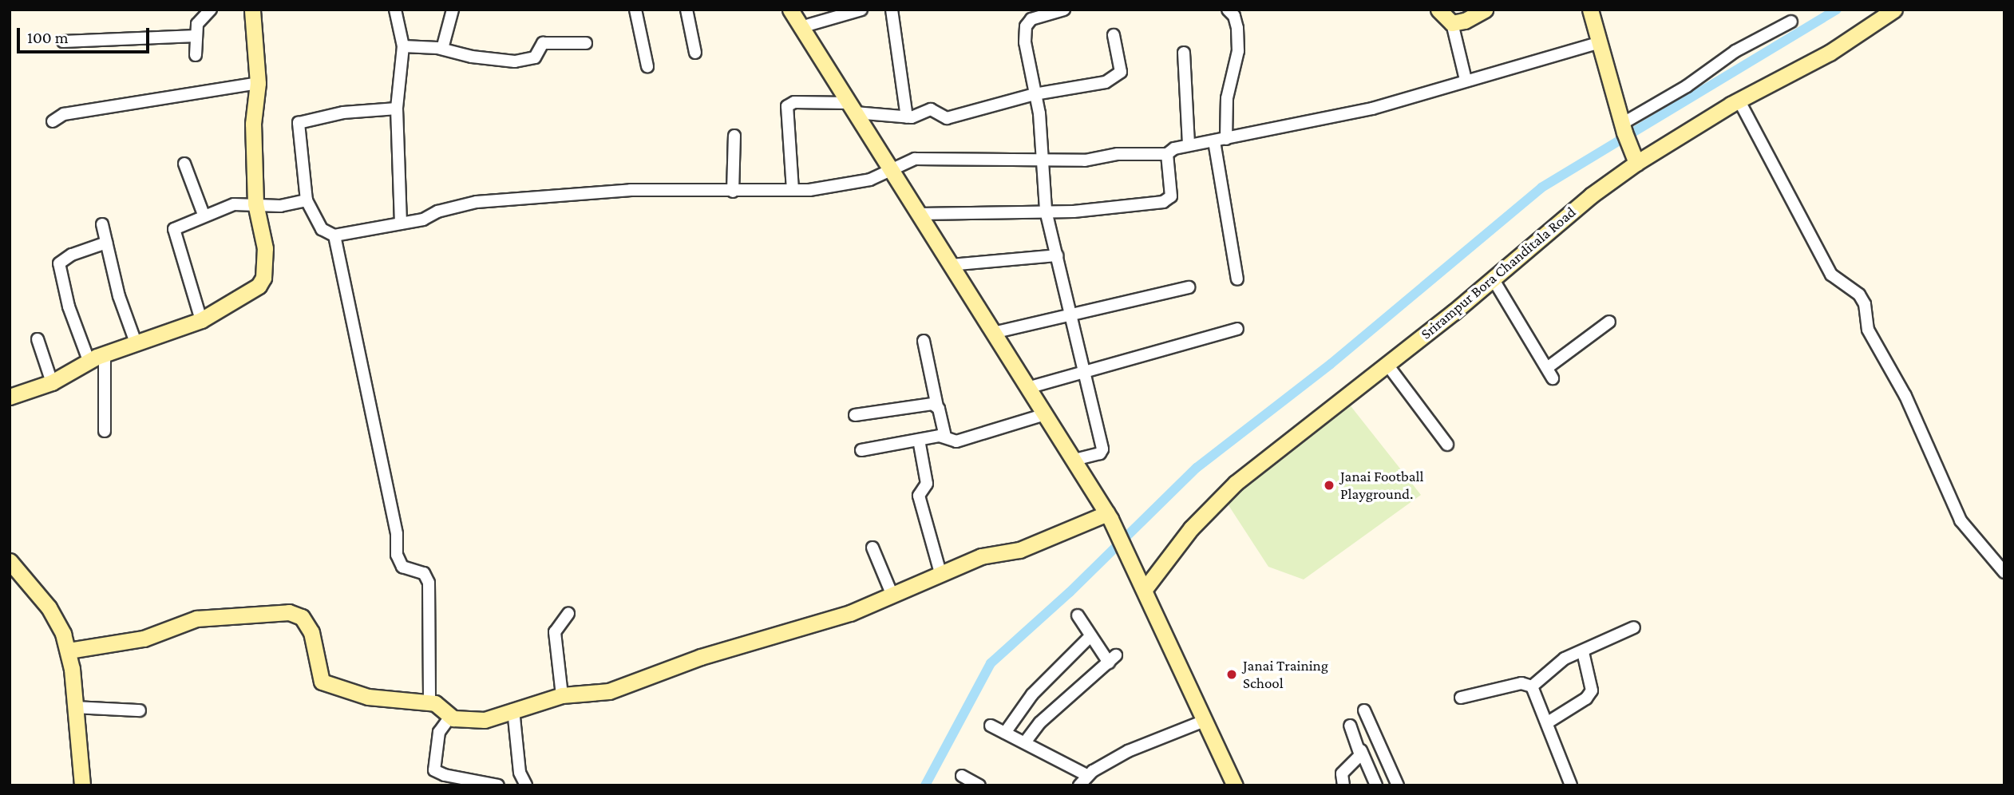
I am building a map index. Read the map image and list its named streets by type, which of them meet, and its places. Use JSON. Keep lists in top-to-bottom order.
{
  "streets": {
    "street": ["Srirampur Bora Chanditala Road"]
  },
  "places": ["Janai Football Playground.", "Janai Training School"],
  "scale_bar": "100 m"
}
